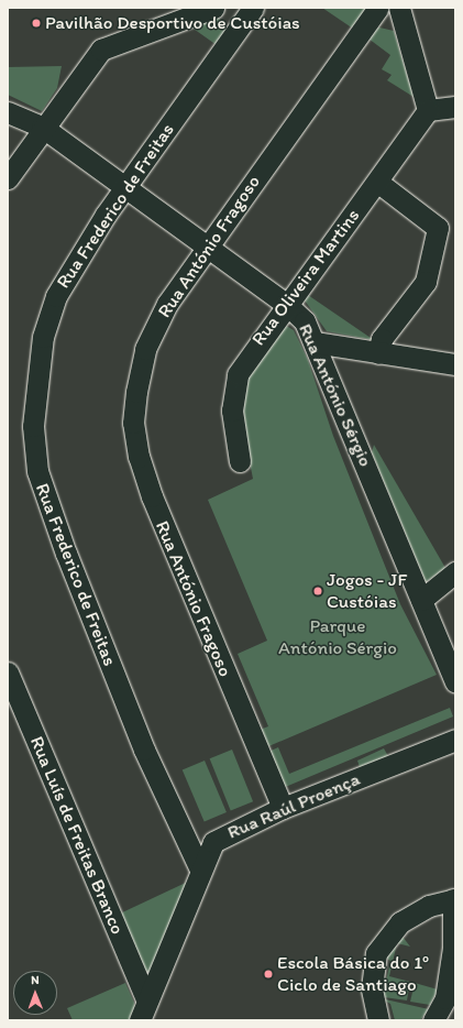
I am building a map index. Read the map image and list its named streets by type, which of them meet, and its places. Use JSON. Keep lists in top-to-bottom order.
{
  "streets": {
    "street": [
      "Rua Frederico de Freitas",
      "Rua António Fragoso",
      "Rua Oliveira Martins",
      "Rua António Sérgio",
      "Rua Raúl Proença",
      "Rua Luís de Freitas Branco"
    ]
  },
  "crossings": [
    ["Rua Frederico de Freitas", "Rua António Sérgio"],
    ["Rua Frederico de Freitas", "Rua Raúl Proença"],
    ["Rua António Fragoso", "Rua António Sérgio"],
    ["Rua António Fragoso", "Rua Raúl Proença"],
    ["Rua Oliveira Martins", "Rua António Sérgio"],
    ["Rua Raúl Proença", "Rua Luís de Freitas Branco"]
  ],
  "parks": ["Parque António Sérgio"],
  "places": ["Pavilhão Desportivo de Custóias", "Jogos - JF Custóias", "Escola Básica do 1º Ciclo de Santiago"],
  "north": "top"
}
